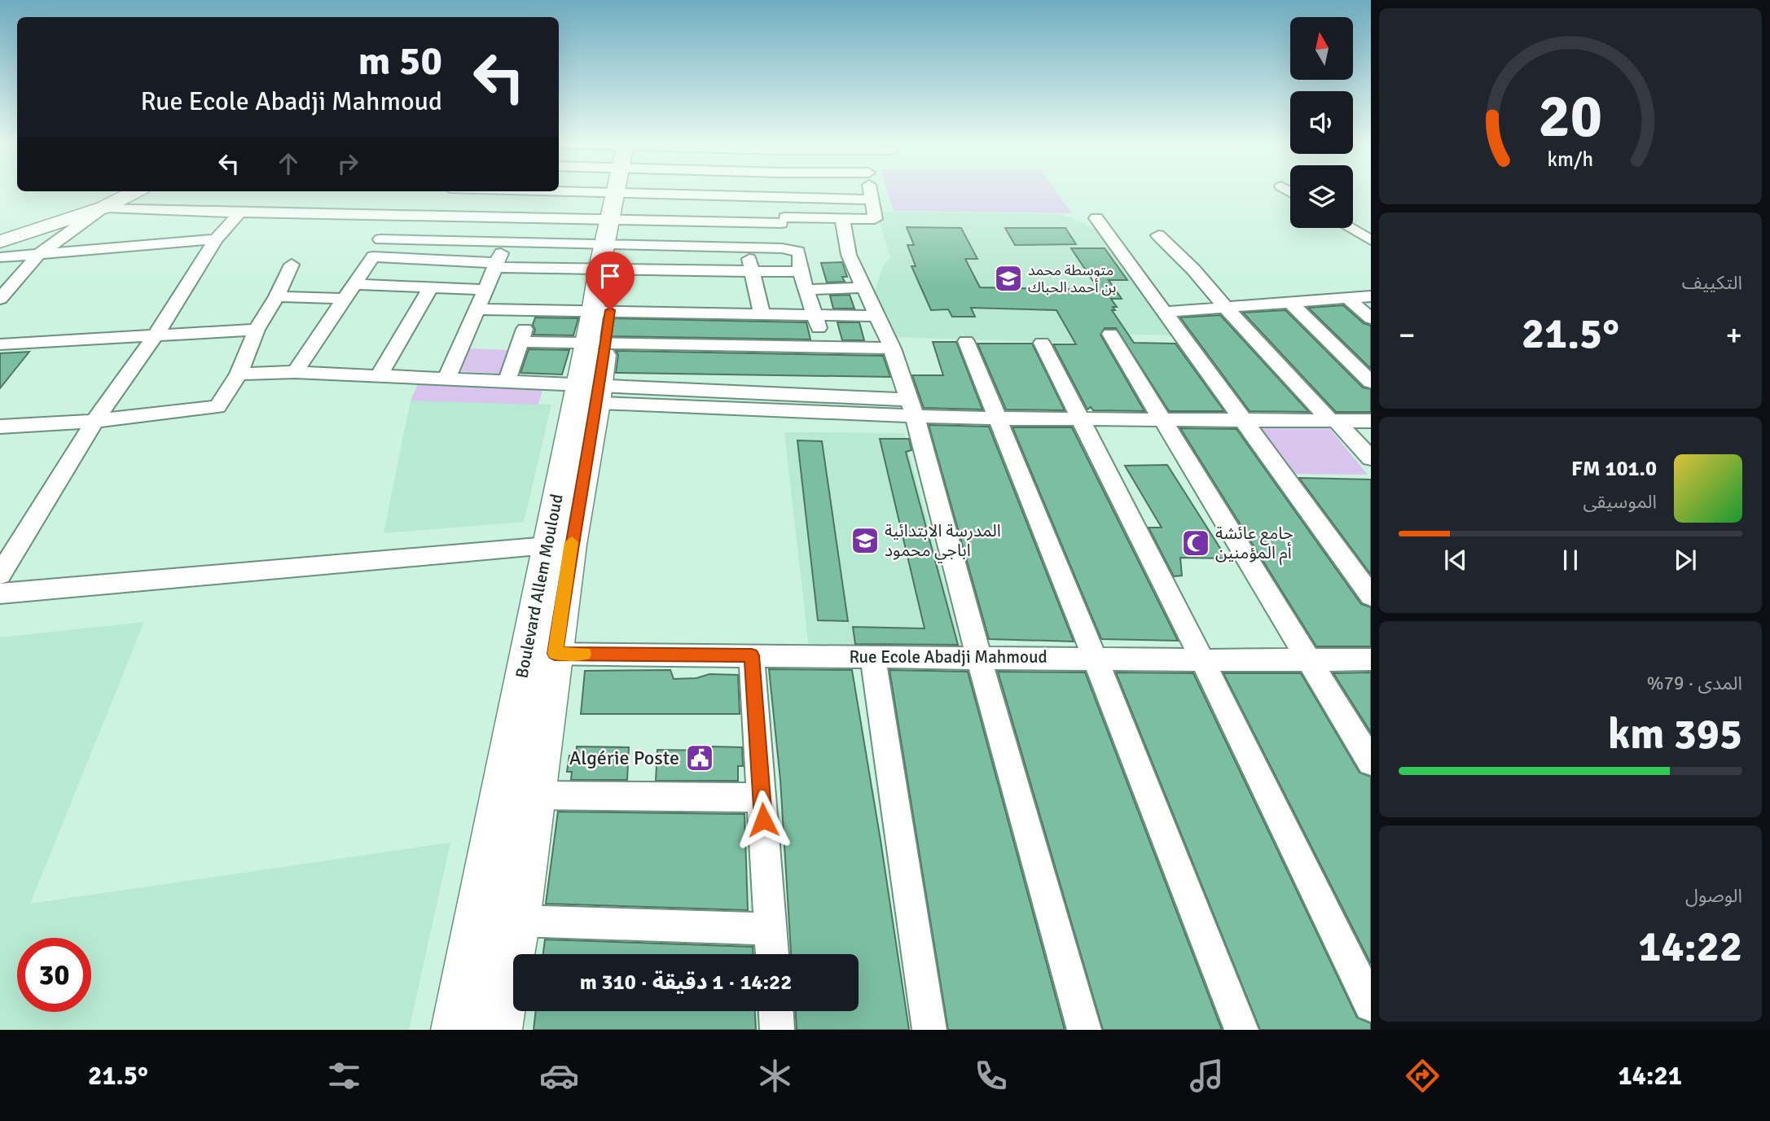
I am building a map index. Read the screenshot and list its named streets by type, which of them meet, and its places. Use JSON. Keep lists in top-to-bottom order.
{
  "streets": {
    "main road": ["Boulevard Allem Mouloud"],
    "street": ["Rue Ecole Abadji Mahmoud"]
  },
  "crossings": [
    ["Boulevard Allem Mouloud", "Rue Ecole Abadji Mahmoud"]
  ],
  "places": {
    "school or university": ["متوسطة محمد بن أحمد الحباك", "المدرسة الابتدائية اباجي محمود"],
    "mosque": ["جامع عائشة أم المؤمنين"],
    "public building": ["Algérie Poste"]
  },
  "north": "top",
  "page": {
    "turn": ["50 m", "Rue Ecole Abadji Mahmoud"],
    "tile": [
      "التكييف",
      ["المدى · 79%", "395 km"],
      ["الوصول", "14:22"]
    ],
    "heat": ["−", "21.5°", "+"],
    "song": ["101.0 FM", "الموسيقى"],
    "limit": "30",
    "trip": "14:22 · 1 دقيقة · 310 m",
    "tabs": ["14:21", "21.5°"],
    "gauge": ["20", "km/h"]
  }
}
